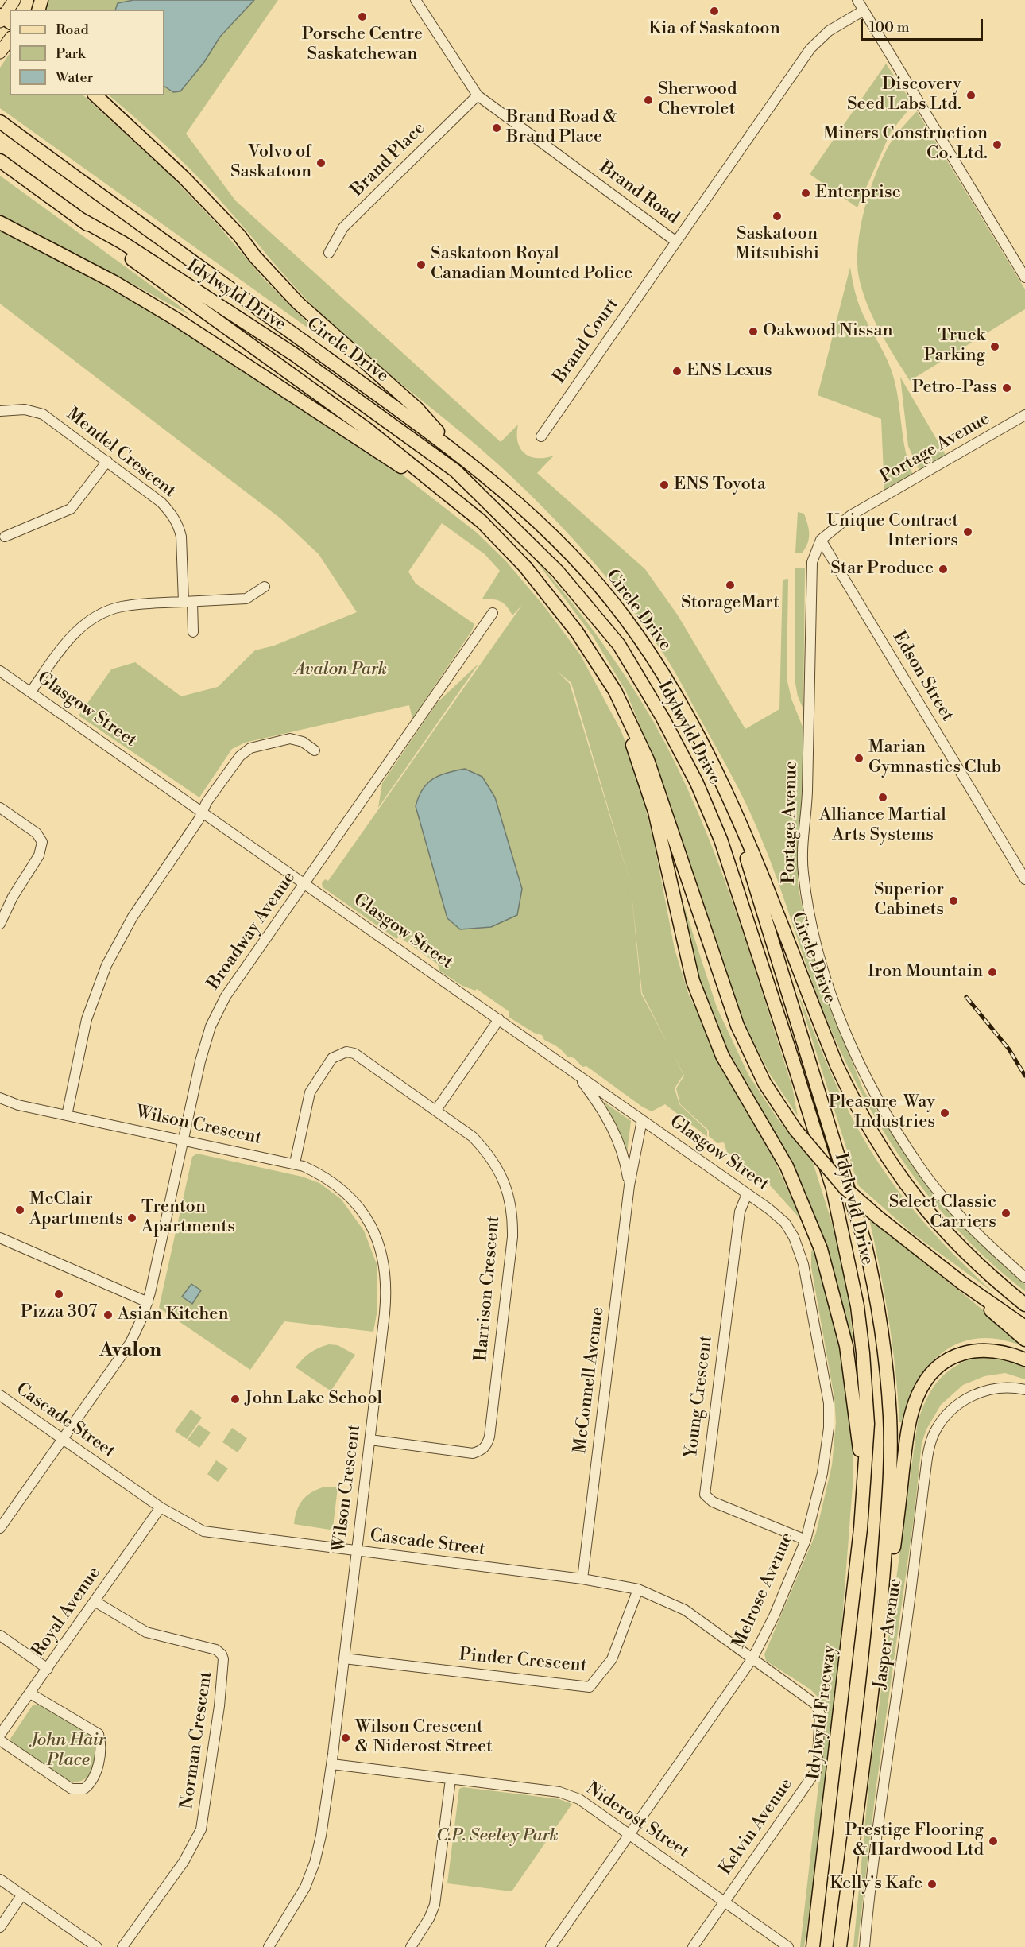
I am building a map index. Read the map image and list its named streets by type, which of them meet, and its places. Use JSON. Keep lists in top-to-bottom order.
{
  "streets": {
    "highway": ["Idylwyld Drive", "Circle Drive", "Idylwyld Freeway"],
    "street": [
      "Brand Place",
      "Brand Road",
      "Brand Court",
      "Portage Avenue",
      "Mendel Crescent",
      "Edson Street",
      "Glasgow Street",
      "Broadway Avenue",
      "Wilson Crescent",
      "Harrison Crescent",
      "McConnell Avenue",
      "Young Crescent",
      "Cascade Street",
      "Melrose Avenue",
      "Royal Avenue",
      "Jasper Avenue",
      "Pinder Crescent",
      "Norman Crescent",
      "Niderost Street",
      "Kelvin Avenue"
    ]
  },
  "crossings": [
    ["Brand Place", "Brand Road"],
    ["Brand Road", "Brand Court"],
    ["Idylwyld Drive", "Circle Drive"],
    ["Idylwyld Drive", "Idylwyld Freeway"],
    ["Portage Avenue", "Edson Street"],
    ["Glasgow Street", "Broadway Avenue"],
    ["Glasgow Street", "McConnell Avenue"],
    ["Glasgow Street", "Young Crescent"],
    ["Glasgow Street", "Melrose Avenue"],
    ["Broadway Avenue", "Wilson Crescent"],
    ["Broadway Avenue", "Cascade Street"],
    ["Wilson Crescent", "Harrison Crescent"],
    ["Wilson Crescent", "Cascade Street"],
    ["Wilson Crescent", "Pinder Crescent"],
    ["Wilson Crescent", "Niderost Street"],
    ["McConnell Avenue", "Cascade Street"],
    ["Young Crescent", "Melrose Avenue"],
    ["Cascade Street", "Melrose Avenue"],
    ["Cascade Street", "Royal Avenue"],
    ["Cascade Street", "Pinder Crescent"],
    ["Cascade Street", "Kelvin Avenue"],
    ["Melrose Avenue", "Niderost Street"],
    ["Royal Avenue", "Norman Crescent"],
    ["Niderost Street", "Kelvin Avenue"]
  ],
  "districts": ["Avalon"],
  "parks": ["Avalon Park", "John Hair Place", "C.P. Seeley Park"],
  "places": [
    "Kia of Saskatoon",
    "Porsche Centre Saskatchewan",
    "Discovery Seed Labs Ltd.",
    "Sherwood Chevrolet",
    "Brand Road & Brand Place",
    "Miners Construction Co. Ltd.",
    "Volvo of Saskatoon",
    "Enterprise",
    "Saskatoon Mitsubishi",
    "Saskatoon Royal Canadian Mounted Police",
    "Oakwood Nissan",
    "Truck Parking",
    "ENS Lexus",
    "Petro-Pass",
    "ENS Toyota",
    "Unique Contract Interiors",
    "Star Produce",
    "StorageMart",
    "Marian Gymnastics Club",
    "Alliance Martial Arts Systems",
    "Superior Cabinets",
    "Iron Mountain",
    "Pleasure-Way Industries",
    "McClair Apartments",
    "Select Classic Carriers",
    "Trenton Apartments",
    "Pizza 307",
    "Asian Kitchen",
    "John Lake School",
    "Wilson Crescent & Niderost Street",
    "Prestige Flooring & Hardwood Ltd",
    "Kelly's Kafe"
  ],
  "legend": ["Road", "Park", "Water"],
  "scale_bar": "100 m"
}
